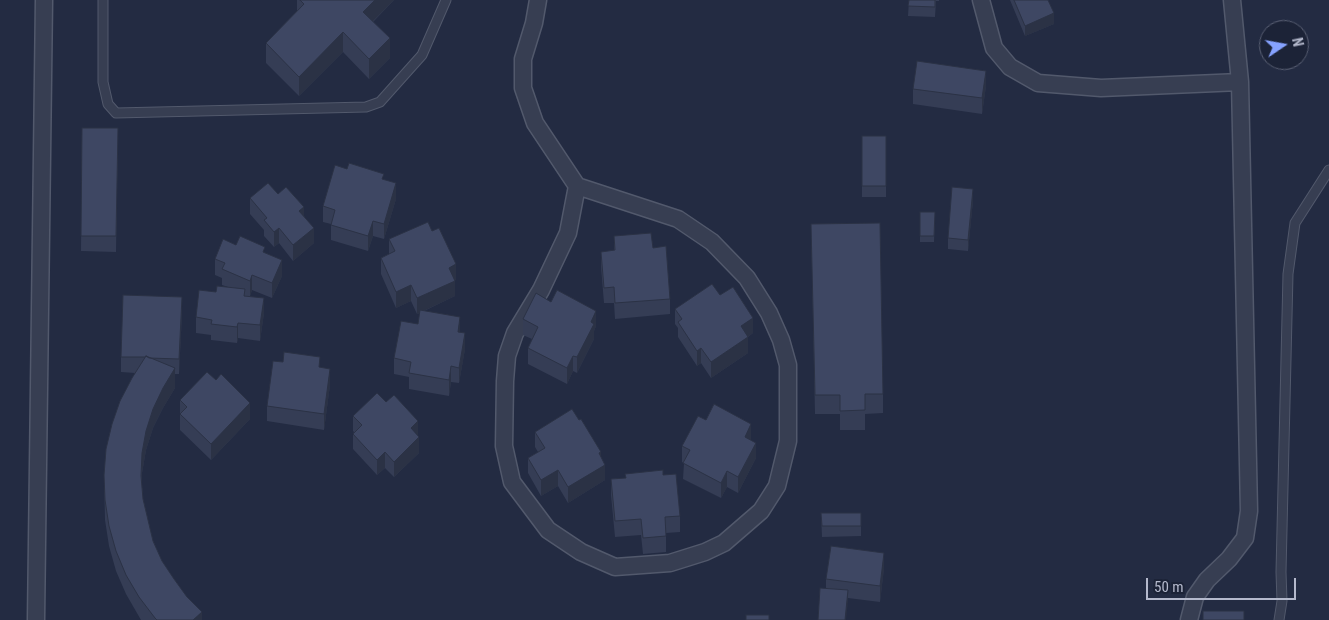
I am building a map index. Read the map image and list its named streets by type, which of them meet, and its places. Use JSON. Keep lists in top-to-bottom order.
{
  "scale_bar": "50 m",
  "north": "right"
}
